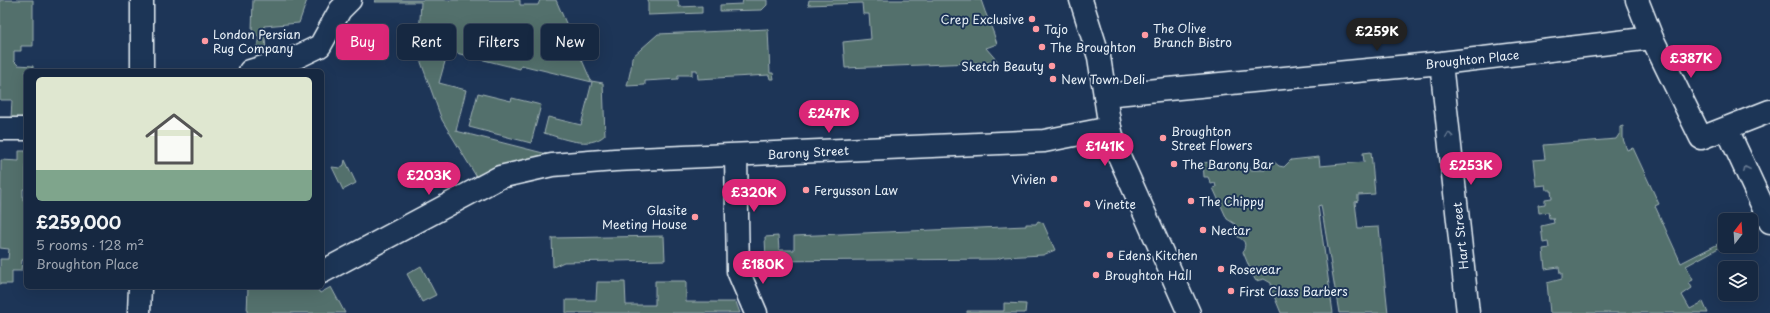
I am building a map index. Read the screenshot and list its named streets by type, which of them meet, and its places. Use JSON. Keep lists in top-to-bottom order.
{
  "streets": {
    "street": ["Broughton Place", "Barony Street", "Hart Street"]
  },
  "crossings": [
    ["Broughton Place", "Hart Street"]
  ],
  "one_way": ["Hart Street"],
  "places": [
    "Crep Exclusive",
    "Tajo",
    "The Olive Branch Bistro",
    "London Persian Rug Company",
    "The Broughton",
    "Sketch Beauty",
    "New Town Deli",
    "Broughton Street Flowers",
    "The Barony Bar",
    "Vivien",
    "Fergusson Law",
    "The Chippy",
    "Vinette",
    "Glasite Meeting House",
    "Nectar",
    "Edens Kitchen",
    "Rosevear",
    "Broughton Hall",
    "First Class Barbers"
  ],
  "north": "top",
  "page": {
    "price": [
      "£259K",
      "£387K",
      "£247K",
      "£141K",
      "£253K",
      "£203K",
      "£320K",
      "£180K"
    ],
    "chip": [
      "Buy",
      "Rent",
      "Filters",
      "New"
    ],
    "list": [
      {
        "name": "£259,000",
        "note": "5 rooms · 128 m² · Broughton Place"
      }
    ]
  }
}
